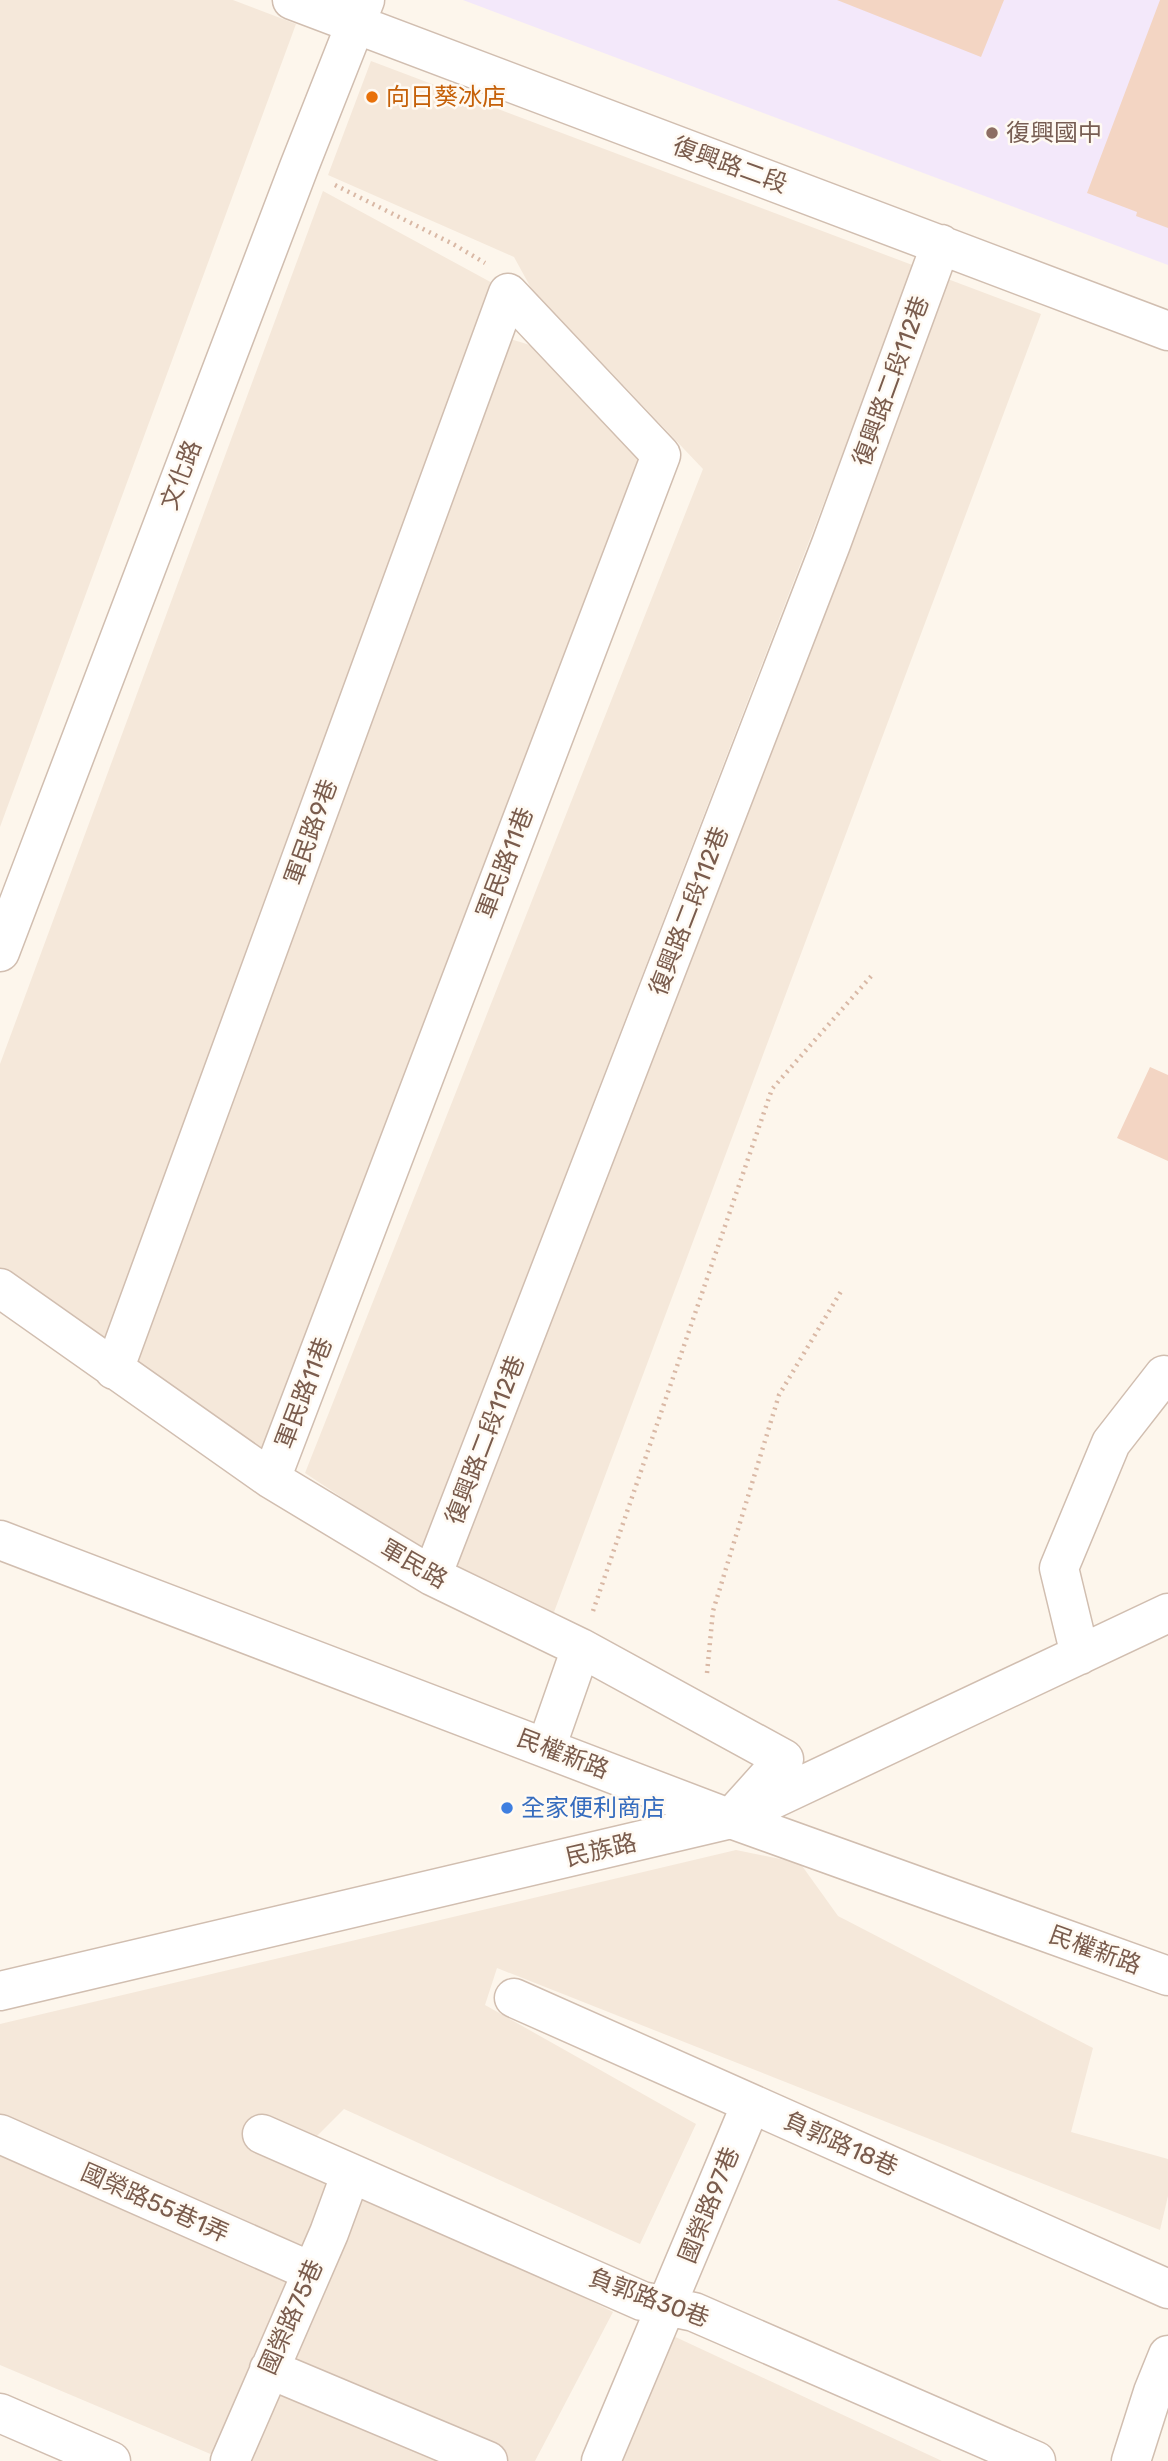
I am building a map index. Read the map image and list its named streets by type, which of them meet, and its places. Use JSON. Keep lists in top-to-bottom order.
{
  "streets": {
    "street": [
      "復興路二段",
      "復興路二段112巷",
      "文化路",
      "軍民路9巷",
      "軍民路11巷",
      "軍民路",
      "民權新路",
      "民族路",
      "負郭路18巷",
      "國榮路55巷1弄",
      "國榮路97巷",
      "負郭路30巷",
      "國榮路75巷"
    ]
  },
  "crossings": [
    ["復興路二段", "復興路二段112巷"],
    ["復興路二段", "文化路"],
    ["復興路二段112巷", "軍民路"],
    ["軍民路9巷", "軍民路11巷"],
    ["軍民路9巷", "軍民路"],
    ["軍民路11巷", "軍民路"],
    ["軍民路", "民權新路"],
    ["軍民路", "民族路"],
    ["民權新路", "民族路"],
    ["負郭路18巷", "國榮路97巷"],
    ["國榮路55巷1弄", "國榮路75巷"],
    ["國榮路97巷", "負郭路30巷"],
    ["負郭路30巷", "國榮路75巷"]
  ],
  "places": ["向日葵冰店", "復興國中", "全家便利商店"]
}
